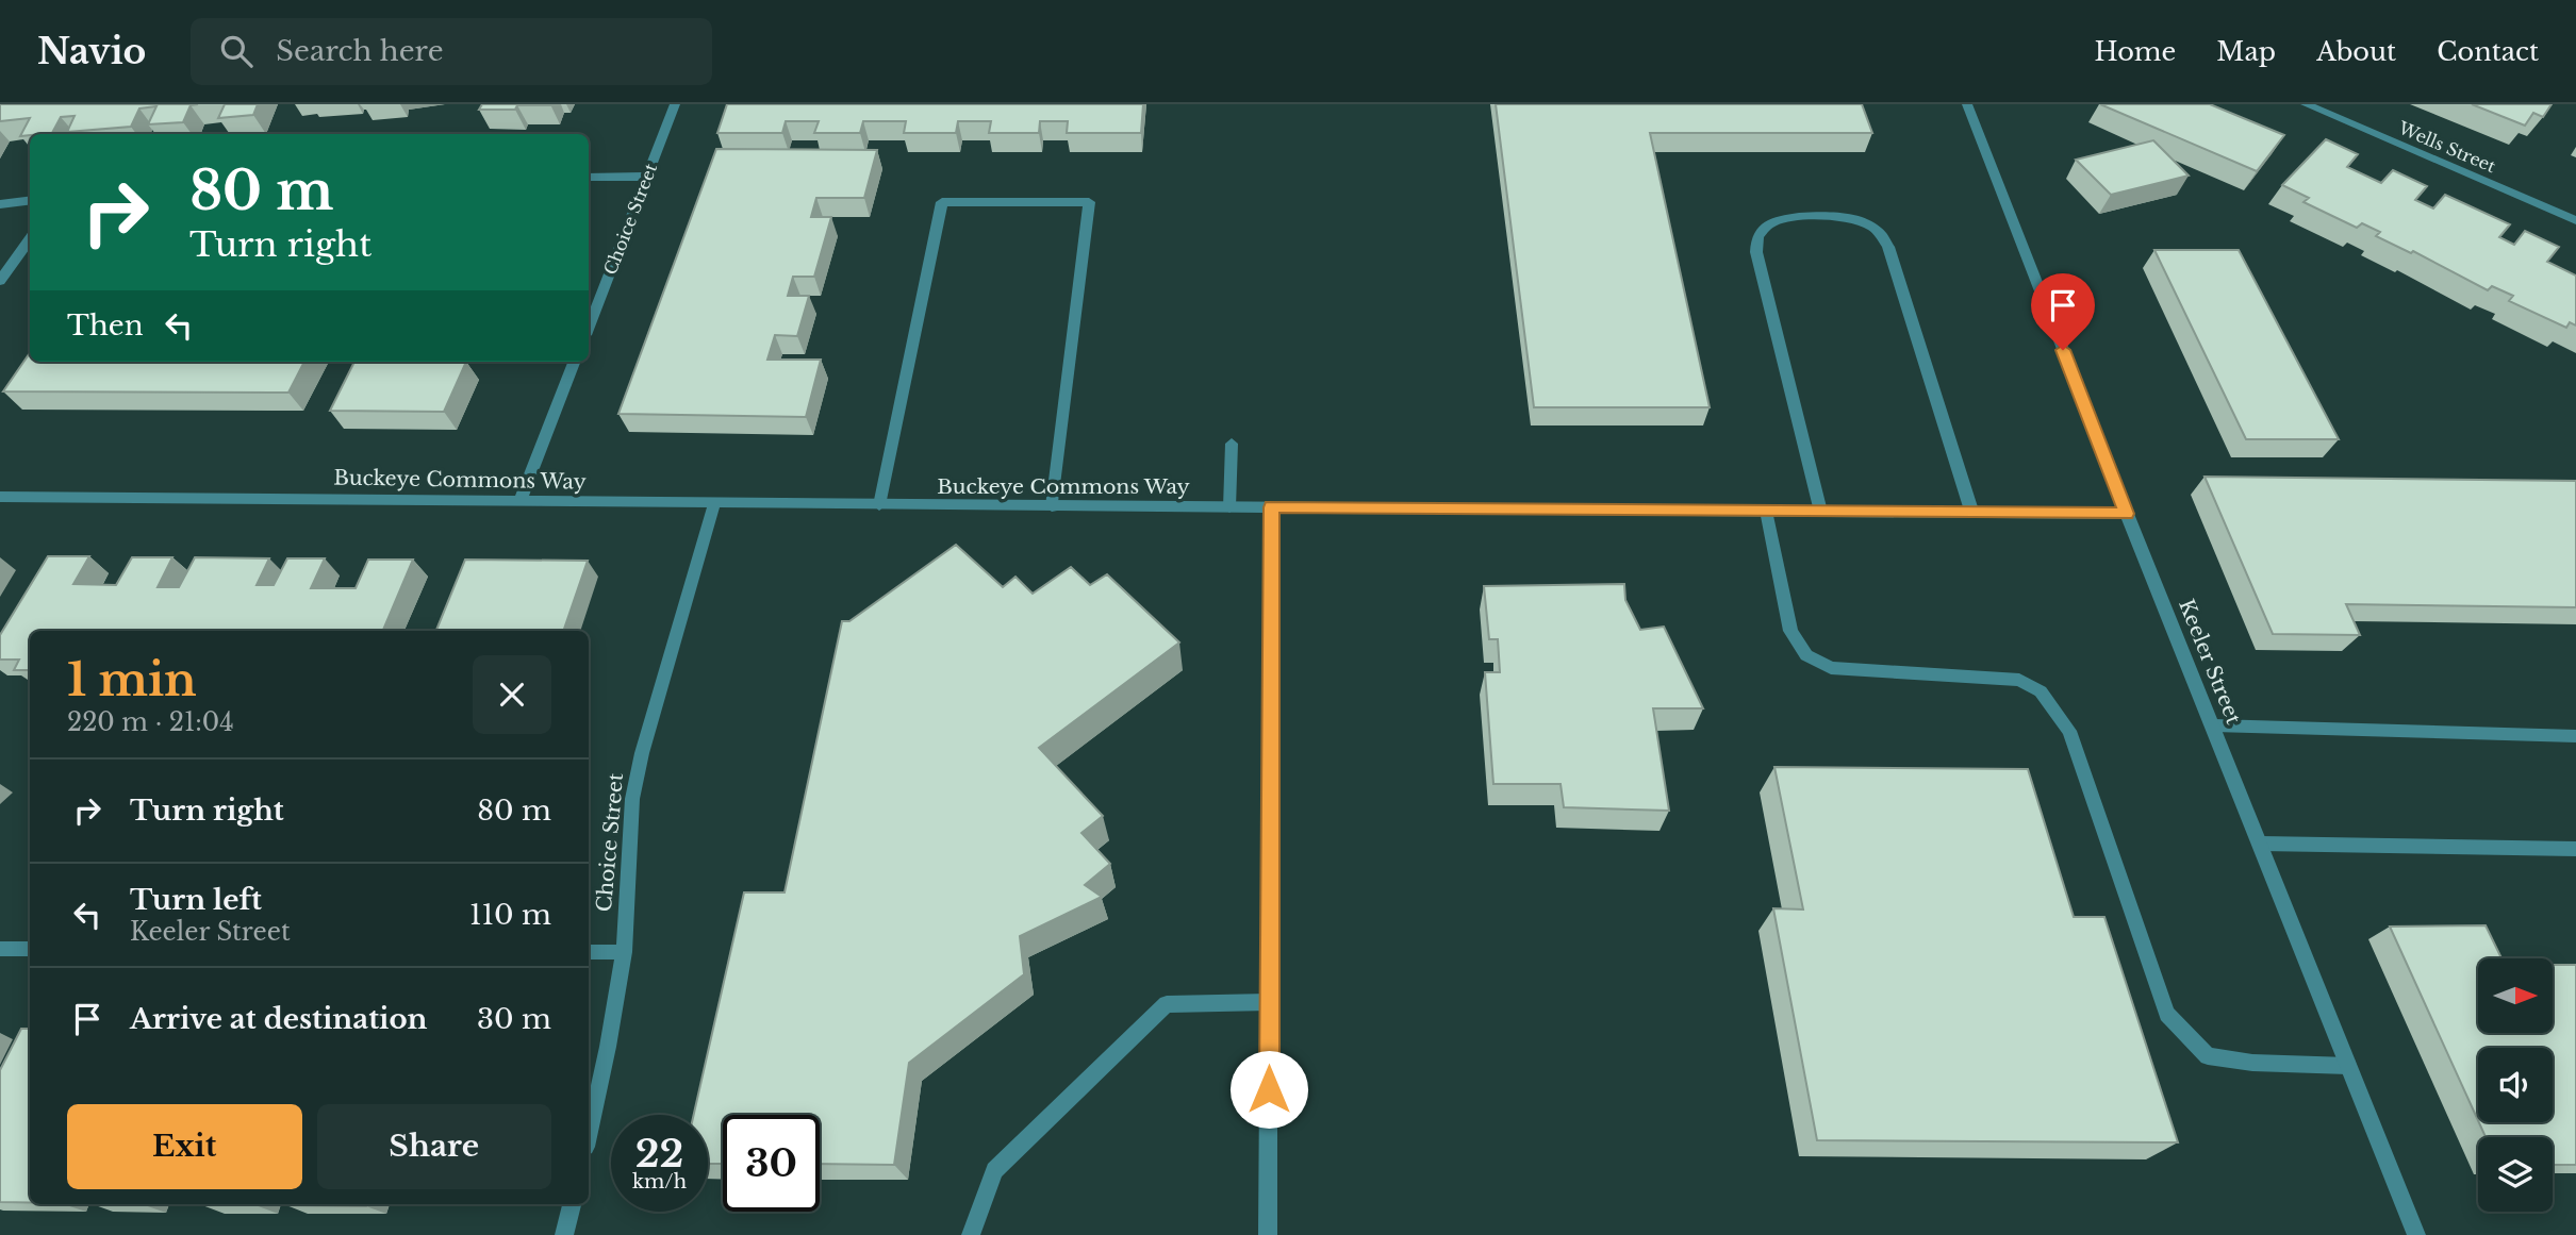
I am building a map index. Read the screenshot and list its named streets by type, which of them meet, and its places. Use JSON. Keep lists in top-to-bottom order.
{
  "streets": {
    "street": [
      "Wells Street",
      "Choice Street",
      "Buckeye Commons Way",
      "Keeler Street"
    ]
  },
  "crossings": [
    ["Choice Street", "Buckeye Commons Way"],
    ["Buckeye Commons Way", "Keeler Street"]
  ],
  "north": "right",
  "page": {
    "header": "Navio",
    "search": "Search here",
    "nav": [
      "Home",
      "Map",
      "About",
      "Contact"
    ],
    "turn": ["80 m", "Turn right"],
    "then": "Then",
    "heading": ["1 min", "220 m · 21:04"],
    "list": [
      {
        "name": "Turn right",
        "value": "80 m"
      },
      {
        "name": "Turn left",
        "note": "Keeler Street",
        "value": "110 m"
      },
      {
        "name": "Arrive at destination",
        "value": "30 m"
      }
    ],
    "buttons": ["Exit", "Share"],
    "speed": "22 km/h",
    "limit": "30"
  }
}
